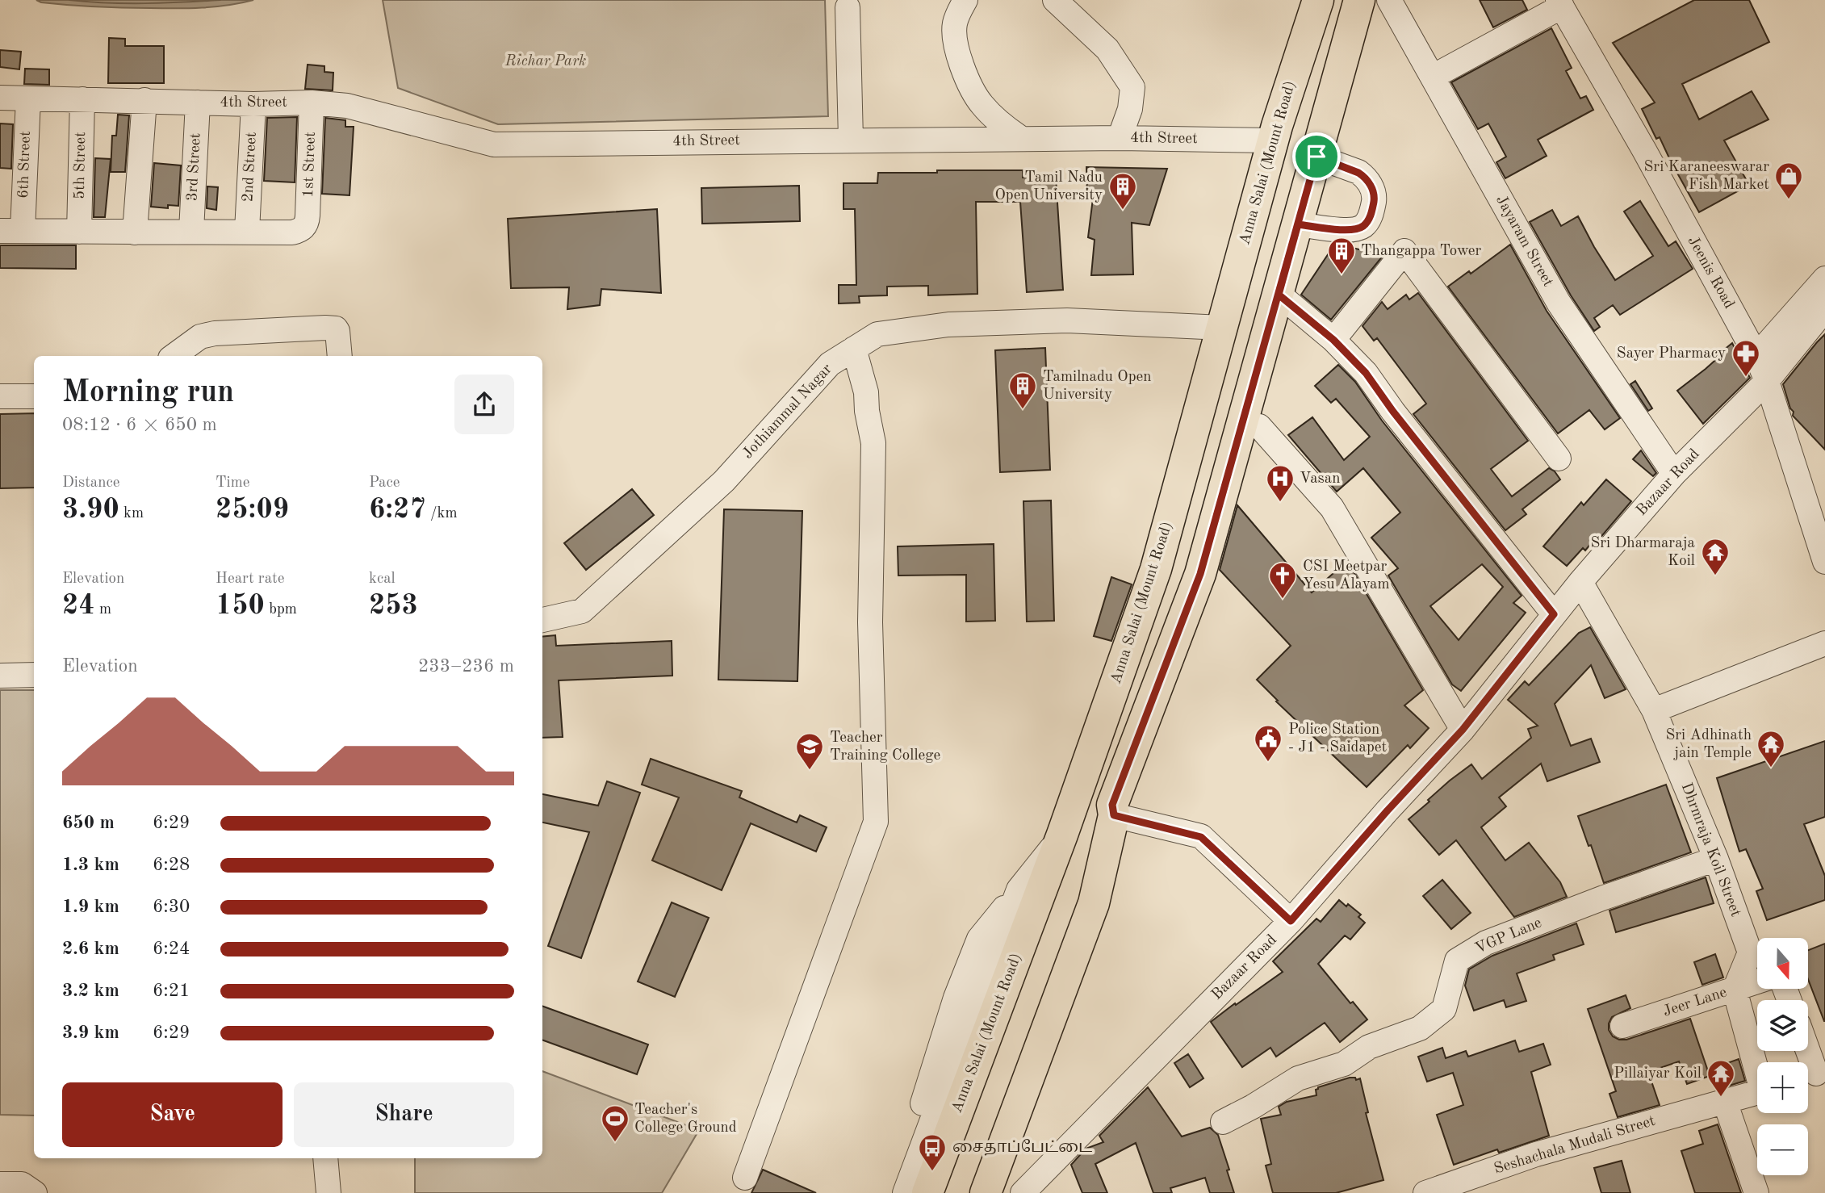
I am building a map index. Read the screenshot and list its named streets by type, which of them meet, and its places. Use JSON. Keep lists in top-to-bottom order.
{
  "streets": {
    "main road": ["Anna Salai (Mount Road)"],
    "street": [
      "4th Street",
      "6th Street",
      "1st Street",
      "5th Street",
      "3rd Street",
      "2nd Street",
      "Jayaram Street",
      "Jeenis Road",
      "Jothiammal Nagar",
      "Bazaar Road",
      "Dhrmraja Koil Street",
      "VGP Lane",
      "Jeer Lane",
      "Seshachala Mudali Street"
    ]
  },
  "crossings": [
    ["4th Street", "Anna Salai (Mount Road)"],
    ["4th Street", "6th Street"],
    ["4th Street", "1st Street"],
    ["4th Street", "5th Street"],
    ["4th Street", "3rd Street"],
    ["4th Street", "2nd Street"],
    ["Anna Salai (Mount Road)", "Jothiammal Nagar"],
    ["1st Street", "2nd Street"],
    ["Jayaram Street", "Bazaar Road"],
    ["Jeenis Road", "Bazaar Road"],
    ["Bazaar Road", "Dhrmraja Koil Street"],
    ["Dhrmraja Koil Street", "VGP Lane"]
  ],
  "parks": ["Richar Park"],
  "places": {
    "shop": ["Sri Karaneeswarar Fish Market"],
    "building": ["Tamil Nadu Open University", "Thangappa Tower", "Tamilnadu Open University"],
    "pharmacy": ["Sayer Pharmacy"],
    "hospital": ["Vasan"],
    "temple": ["Sri Dharmaraja Koil", "Sri Adhinath jain Temple", "Pillaiyar Koil"],
    "church": ["CSI Meetpar Yesu Alayam"],
    "public building": ["Police Station - J1 - Saidapet"],
    "school or university": ["Teacher Training College"],
    "sports": ["Teacher's College Ground"],
    "bus stop": ["சைதாப்பேட்டை"]
  },
  "north": "bottom",
  "page": {
    "heading": ["Morning run", "08:12 · 6 × 650 m"],
    "stats": [
      ["Distance", "3.90 km"],
      ["Time", "25:09"],
      ["Pace", "6:27 /km"],
      ["Elevation", "24 m"],
      ["Heart rate", "150 bpm"],
      ["kcal", "253"]
    ],
    "chart": ["Elevation", "233–236 m"],
    "list": [
      {
        "name": "650 m",
        "note": "6:29"
      },
      {
        "name": "1.3 km",
        "note": "6:28"
      },
      {
        "name": "1.9 km",
        "note": "6:30"
      },
      {
        "name": "2.6 km",
        "note": "6:24"
      },
      {
        "name": "3.2 km",
        "note": "6:21"
      },
      {
        "name": "3.9 km",
        "note": "6:29"
      }
    ],
    "map_buttons": ["+", "−"],
    "buttons": ["Save", "Share"]
  }
}
